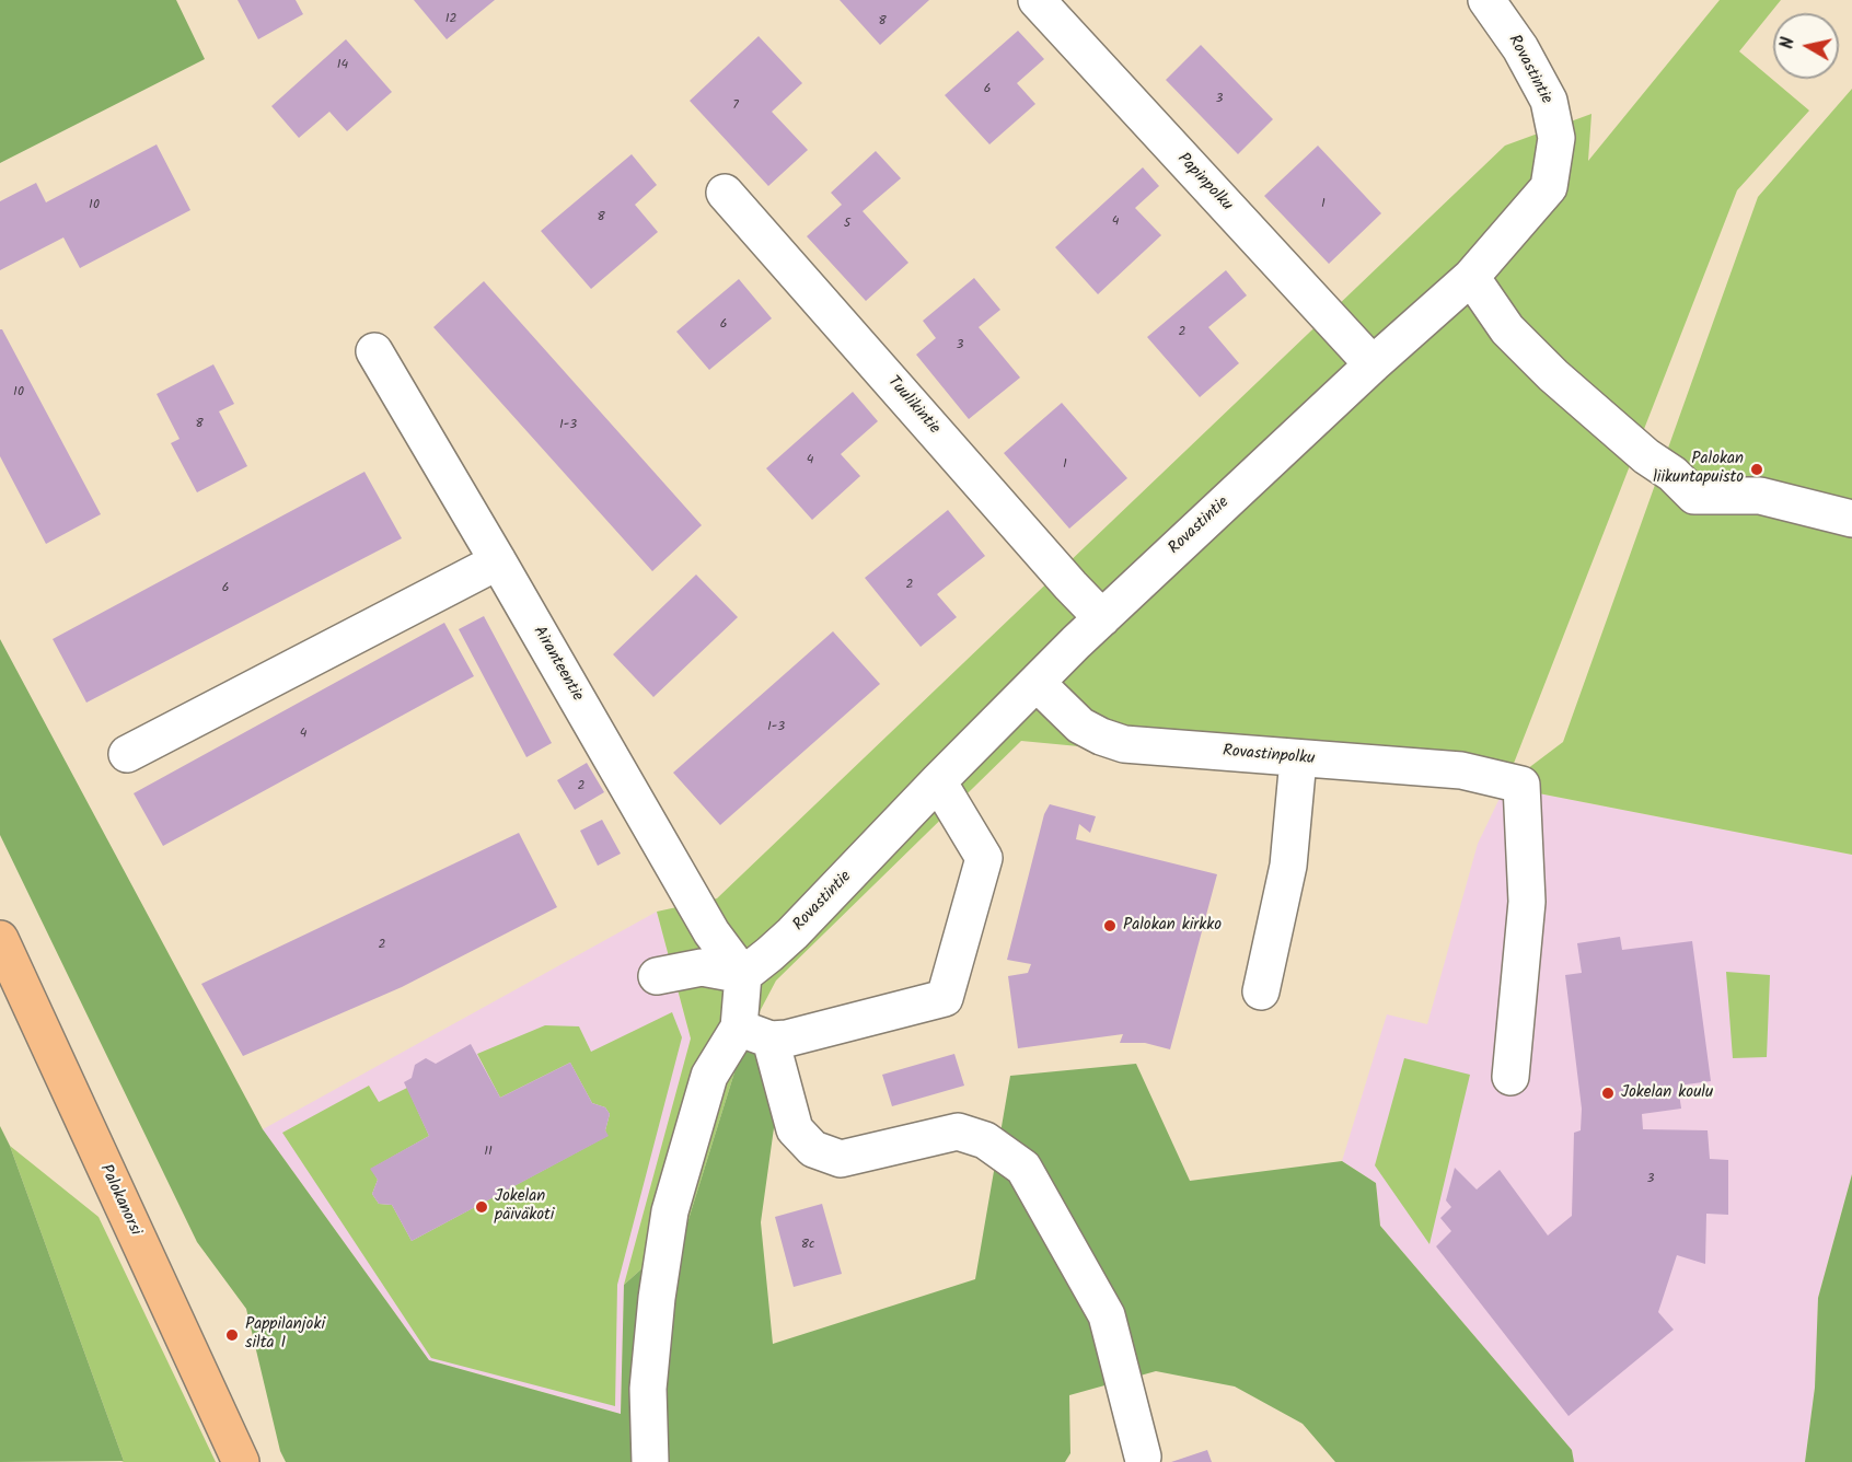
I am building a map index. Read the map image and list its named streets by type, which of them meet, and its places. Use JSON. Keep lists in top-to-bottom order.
{
  "streets": {
    "main road": ["Palokanorsi"],
    "street": [
      "Rovastintie",
      "Papinpolku",
      "Tuulikintie",
      "Airanteentie",
      "Rovastinpolku"
    ]
  },
  "crossings": [
    ["Rovastintie", "Papinpolku"],
    ["Rovastintie", "Tuulikintie"],
    ["Rovastintie", "Airanteentie"],
    ["Rovastintie", "Rovastinpolku"]
  ],
  "places": [
    "Palokan liikuntapuisto",
    "Palokan kirkko",
    "Jokelan koulu",
    "Jokelan päiväkoti",
    "Pappilanjoki silta I"
  ],
  "house_numbers": [
    "12",
    "8",
    "14",
    "6",
    "3",
    "7",
    "1",
    "10",
    "8",
    "4",
    "5",
    "6",
    "2",
    "3",
    "10",
    "8",
    "1-3",
    "4",
    "1",
    "2",
    "6",
    "1-3",
    "4",
    "2",
    "2",
    "11",
    "3",
    "8c"
  ],
  "north": "left"
}
